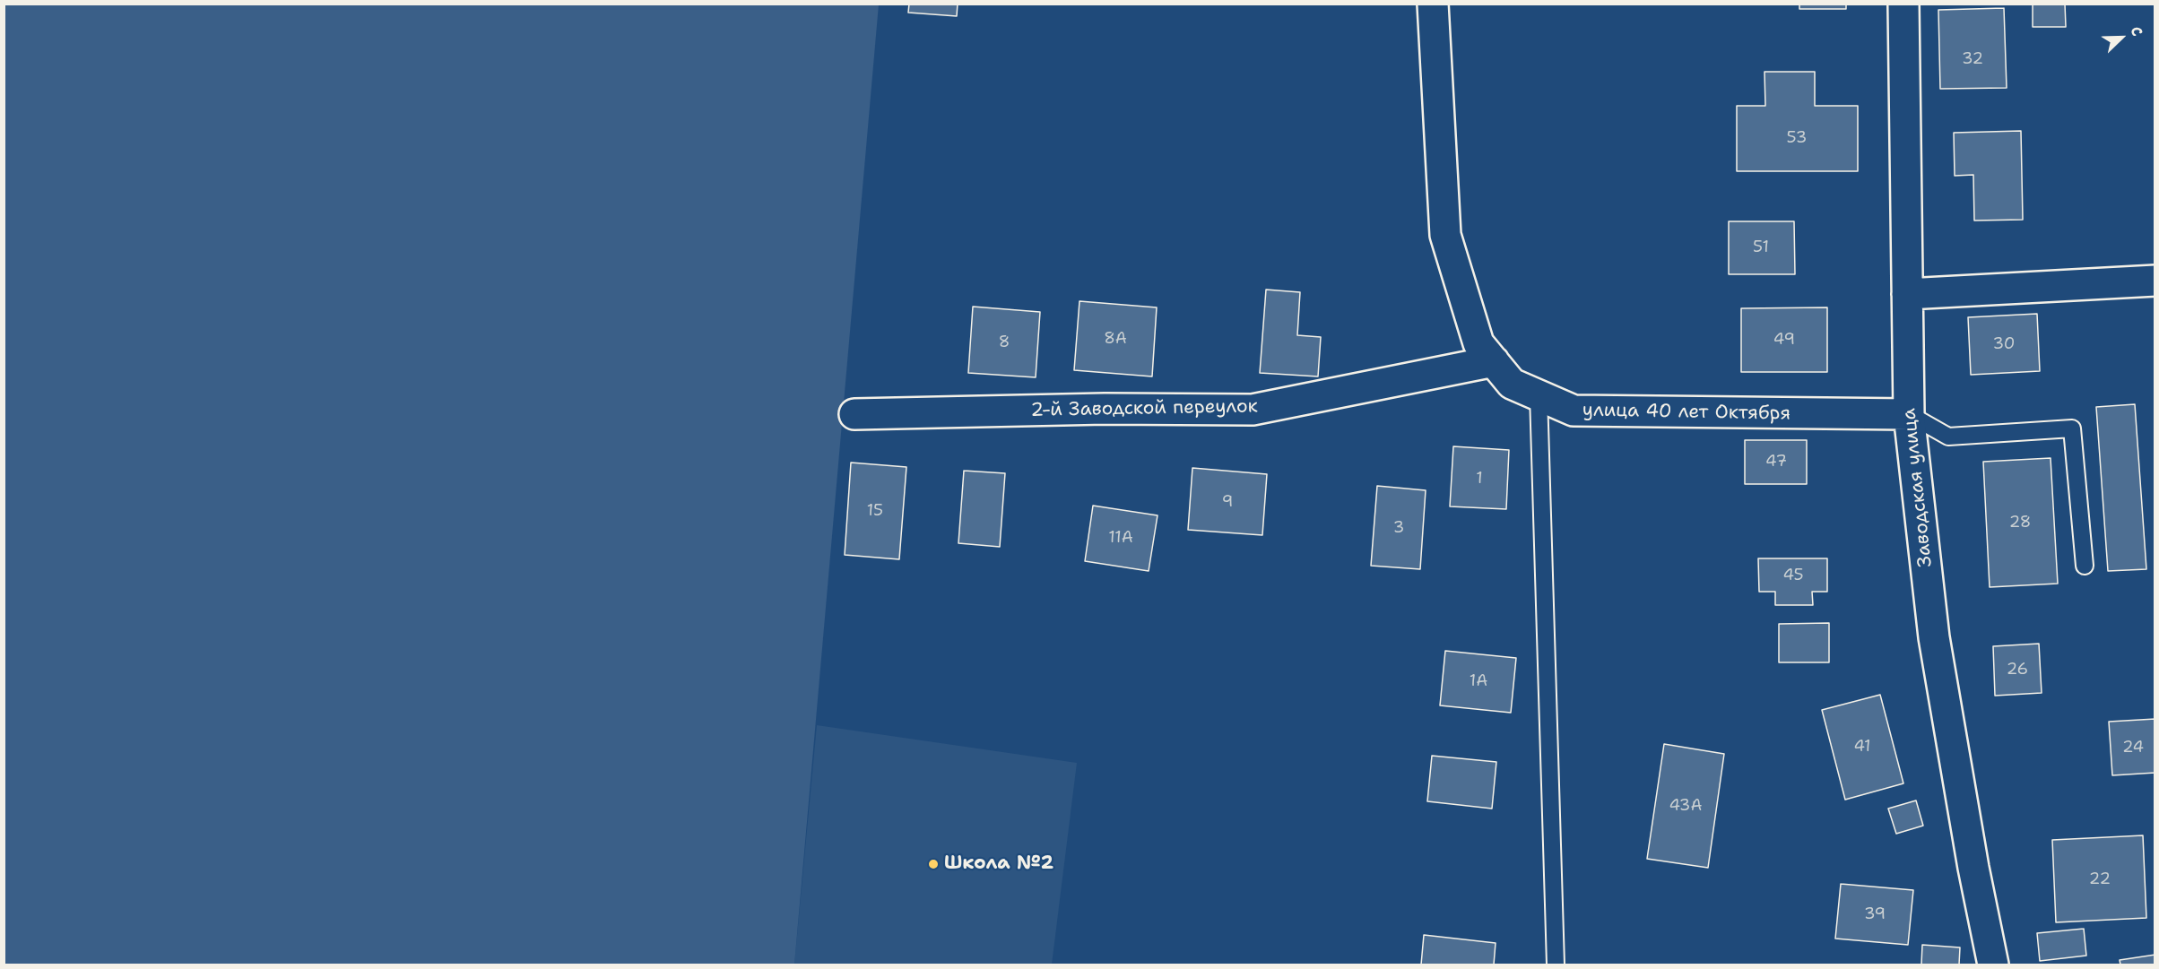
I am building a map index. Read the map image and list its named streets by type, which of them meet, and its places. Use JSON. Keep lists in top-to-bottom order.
{
  "streets": {
    "street": ["2-й Заводской переулок", "улица 40 лет Октября", "Заводская улица"]
  },
  "crossings": [
    ["2-й Заводской переулок", "улица 40 лет Октября"],
    ["улица 40 лет Октября", "Заводская улица"]
  ],
  "places": ["Школа №2"],
  "house_numbers": [
    "32",
    "53",
    "51",
    "8А",
    "49",
    "8",
    "30",
    "47",
    "1",
    "9",
    "15",
    "28",
    "3",
    "11А",
    "45",
    "26",
    "1А",
    "41",
    "24",
    "43А",
    "22",
    "39"
  ],
  "north": "top right"
}
